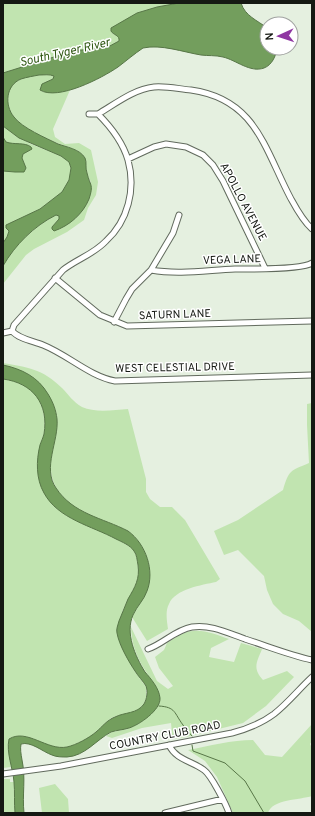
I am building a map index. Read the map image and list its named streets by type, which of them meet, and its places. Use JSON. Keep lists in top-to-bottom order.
{
  "streets": {
    "street": [
      "APOLLO AVENUE",
      "VEGA LANE",
      "SATURN LANE",
      "WEST CELESTIAL DRIVE",
      "COUNTRY CLUB ROAD"
    ]
  },
  "crossings": [
    ["APOLLO AVENUE", "VEGA LANE"]
  ],
  "water": ["South Tyger River"],
  "north": "left"
}
